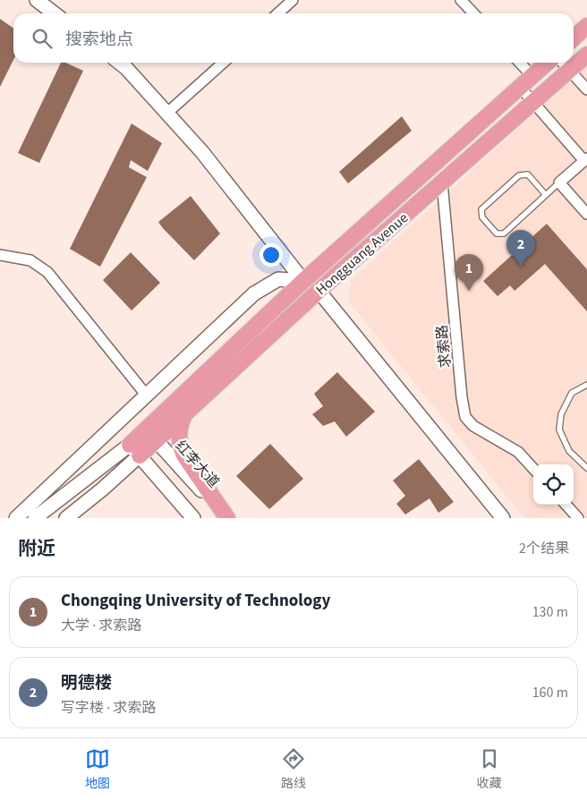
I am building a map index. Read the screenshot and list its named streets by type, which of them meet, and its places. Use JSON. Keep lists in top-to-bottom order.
{
  "streets": {
    "main road": ["Hongguang Avenue"],
    "street": ["求索路", "红李大道"]
  },
  "crossings": [
    ["Hongguang Avenue", "求索路"],
    ["Hongguang Avenue", "红李大道"]
  ],
  "page": {
    "search": "搜索地点",
    "pins": ["2", "1"],
    "heading": ["附近", "2个结果"],
    "list": [
      {
        "mark": "1",
        "name": "Chongqing University of Technology",
        "note": "大学 · 求索路",
        "value": "130 m"
      },
      {
        "mark": "2",
        "name": "明德楼",
        "note": "写字楼 · 求索路",
        "value": "160 m"
      }
    ],
    "nav": ["地图", "路线", "收藏"]
  }
}
